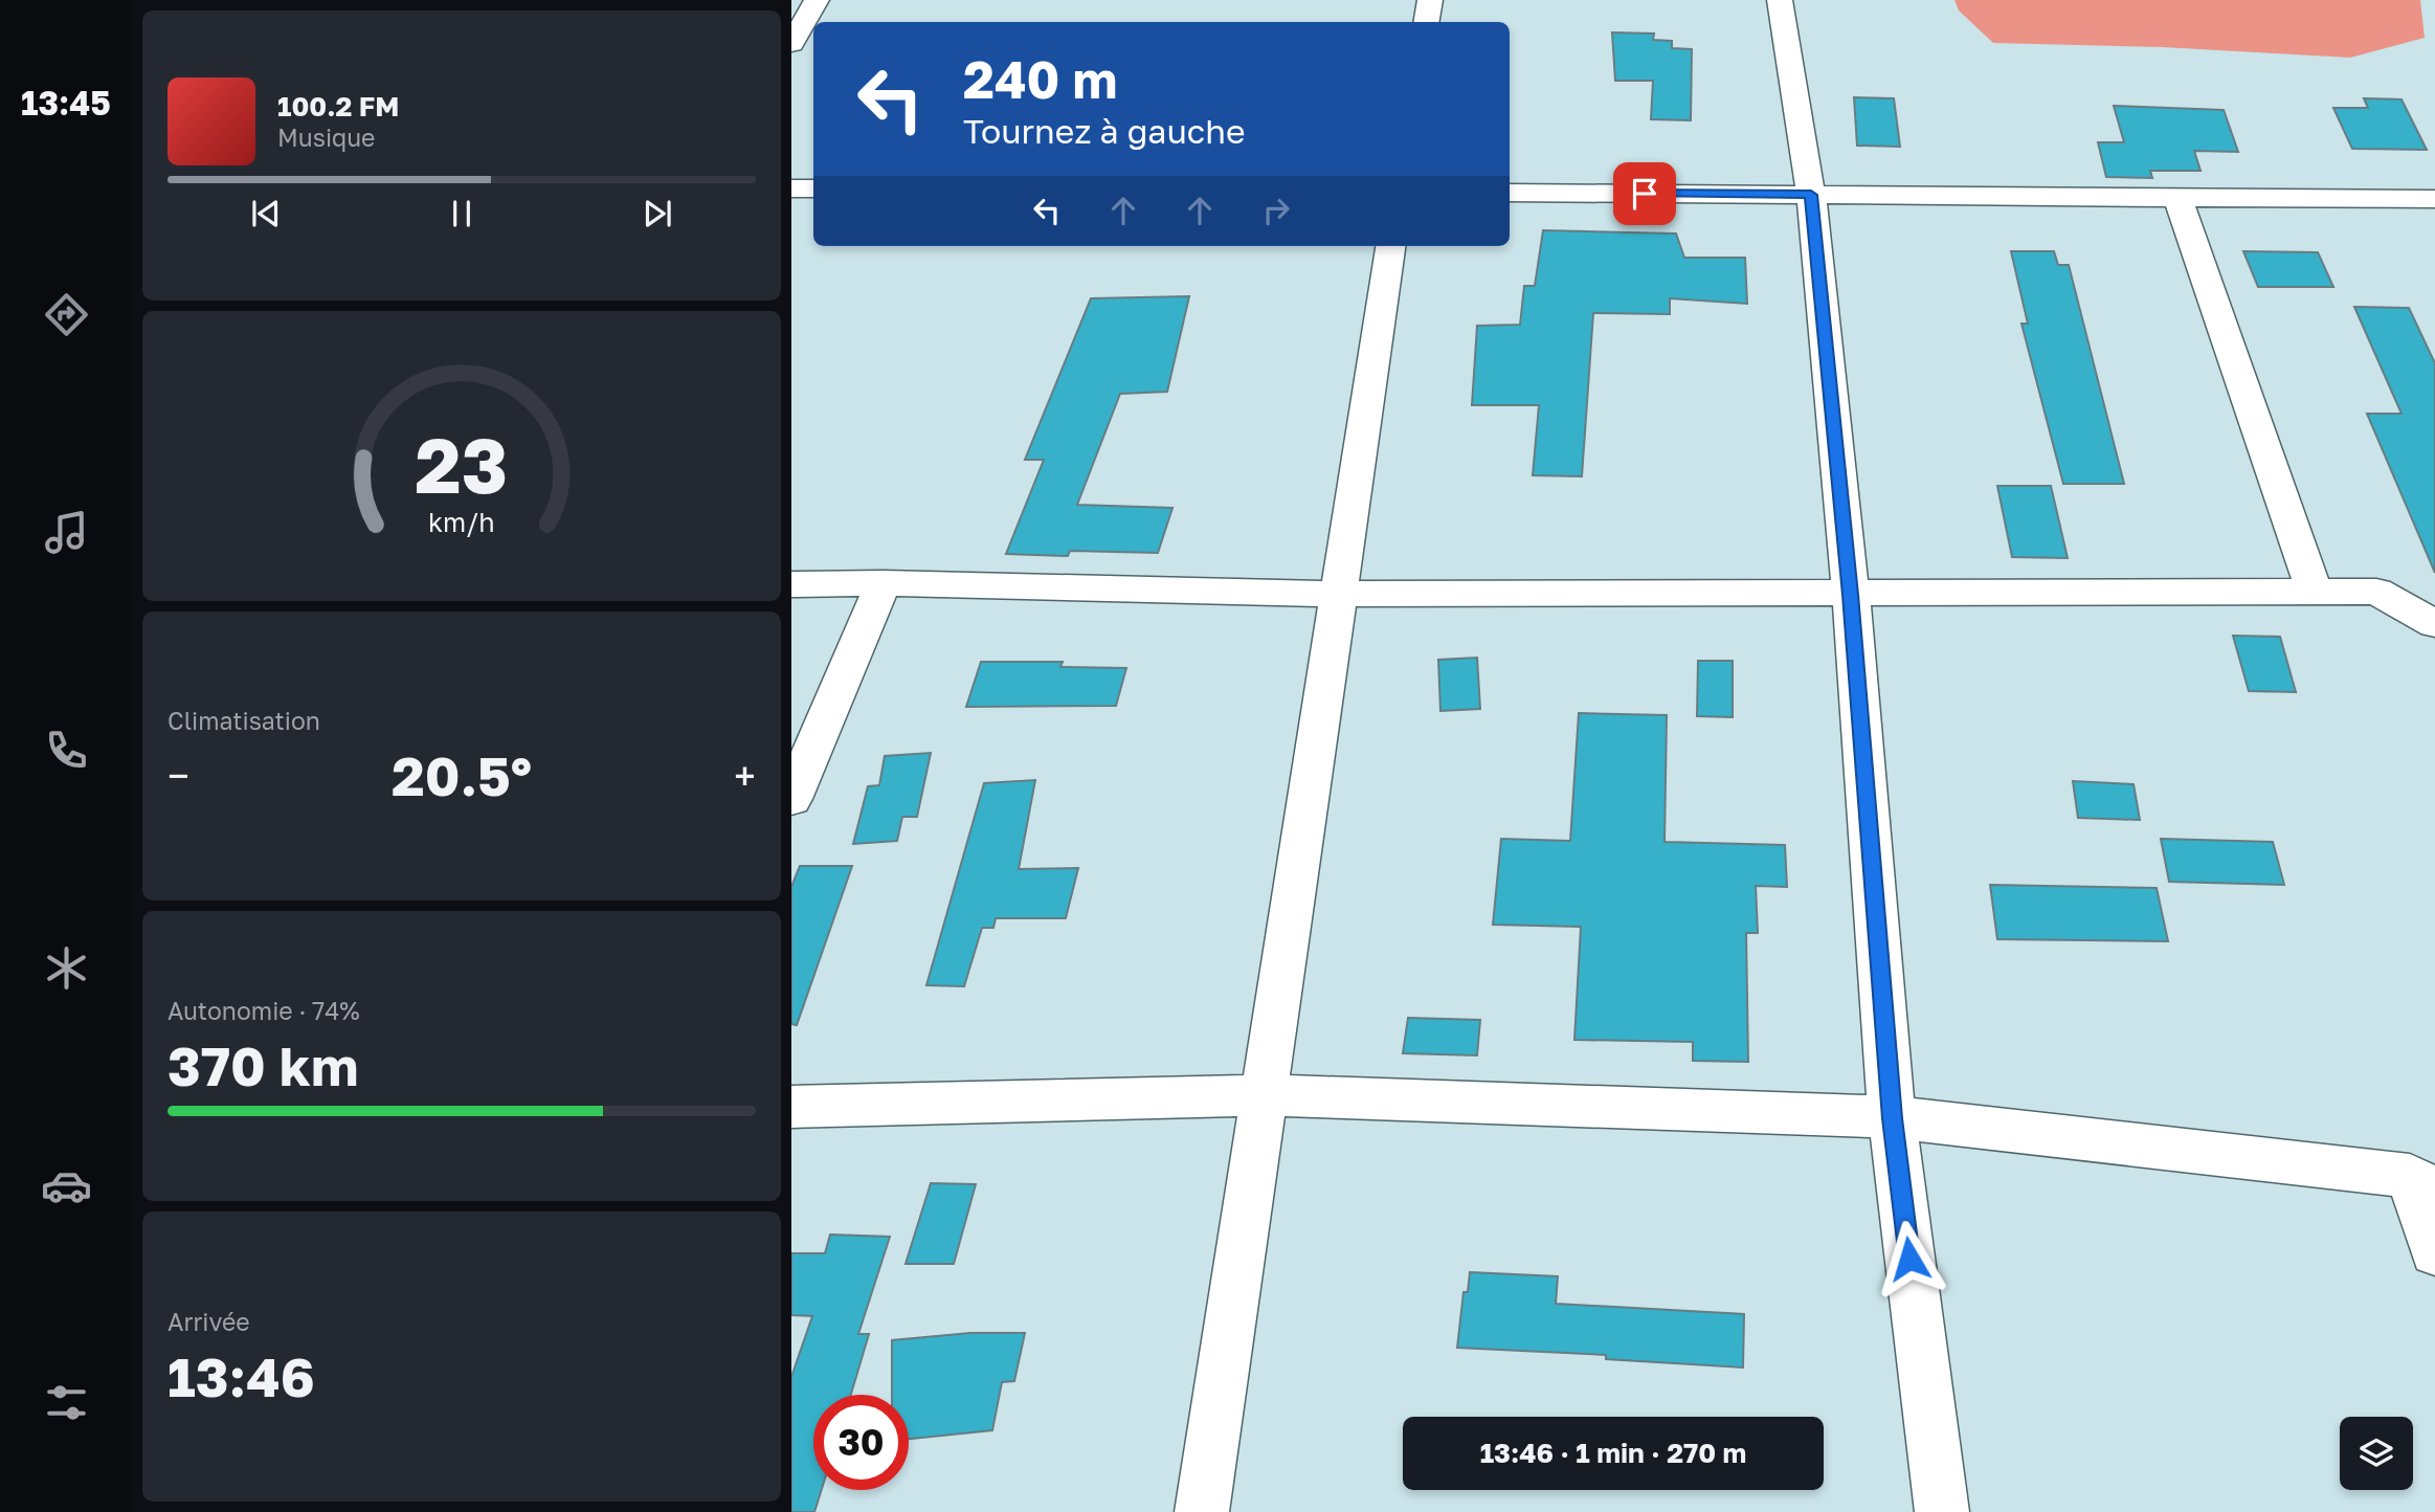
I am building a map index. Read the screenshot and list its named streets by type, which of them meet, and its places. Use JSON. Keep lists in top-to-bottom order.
{
  "page": {
    "tabs": "13:45",
    "turn": ["240 m", "Tournez à gauche"],
    "song": ["100.2 FM", "Musique"],
    "tile": [
      "Climatisation",
      ["Autonomie · 74%", "370 km"],
      ["Arrivée", "13:46"]
    ],
    "heat": ["−", "20.5°", "+"],
    "limit": "30",
    "trip": "13:46 · 1 min · 270 m",
    "gauge": ["23", "km/h"]
  }
}
